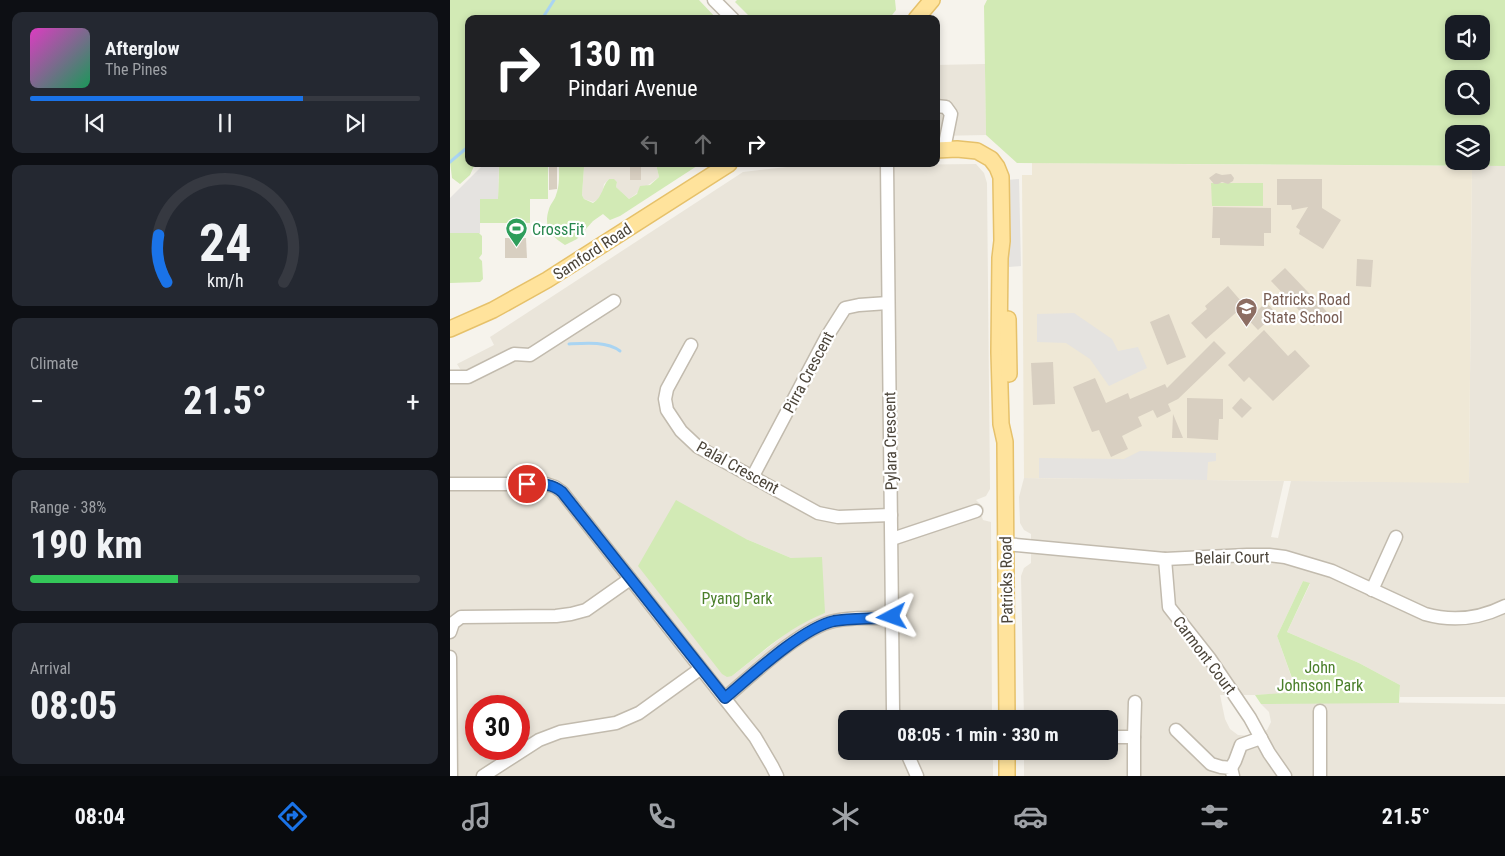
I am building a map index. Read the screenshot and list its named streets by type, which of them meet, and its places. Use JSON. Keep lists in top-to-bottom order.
{
  "streets": {
    "main road": ["Samford Road", "Patricks Road"],
    "street": [
      "Pirra Crescent",
      "Pylara Crescent",
      "Palal Crescent",
      "Belair Court",
      "Carmont Court"
    ]
  },
  "crossings": [
    ["Pirra Crescent", "Pylara Crescent"],
    ["Pirra Crescent", "Palal Crescent"],
    ["Pylara Crescent", "Palal Crescent"],
    ["Belair Court", "Patricks Road"],
    ["Belair Court", "Carmont Court"]
  ],
  "parks": ["Pyang Park", "John Johnson Park"],
  "places": {
    "sports": ["CrossFit"],
    "school or university": ["Patricks Road State School"]
  },
  "page": {
    "turn": ["130 m", "Pindari Avenue"],
    "song": ["Afterglow", "The Pines"],
    "tile": [
      "Climate",
      ["Range · 38%", "190 km"],
      ["Arrival", "08:05"]
    ],
    "heat": ["−", "21.5°", "+"],
    "limit": "30",
    "trip": "08:05 · 1 min · 330 m",
    "tabs": ["08:04", "21.5°"],
    "gauge": ["24", "km/h"]
  }
}
